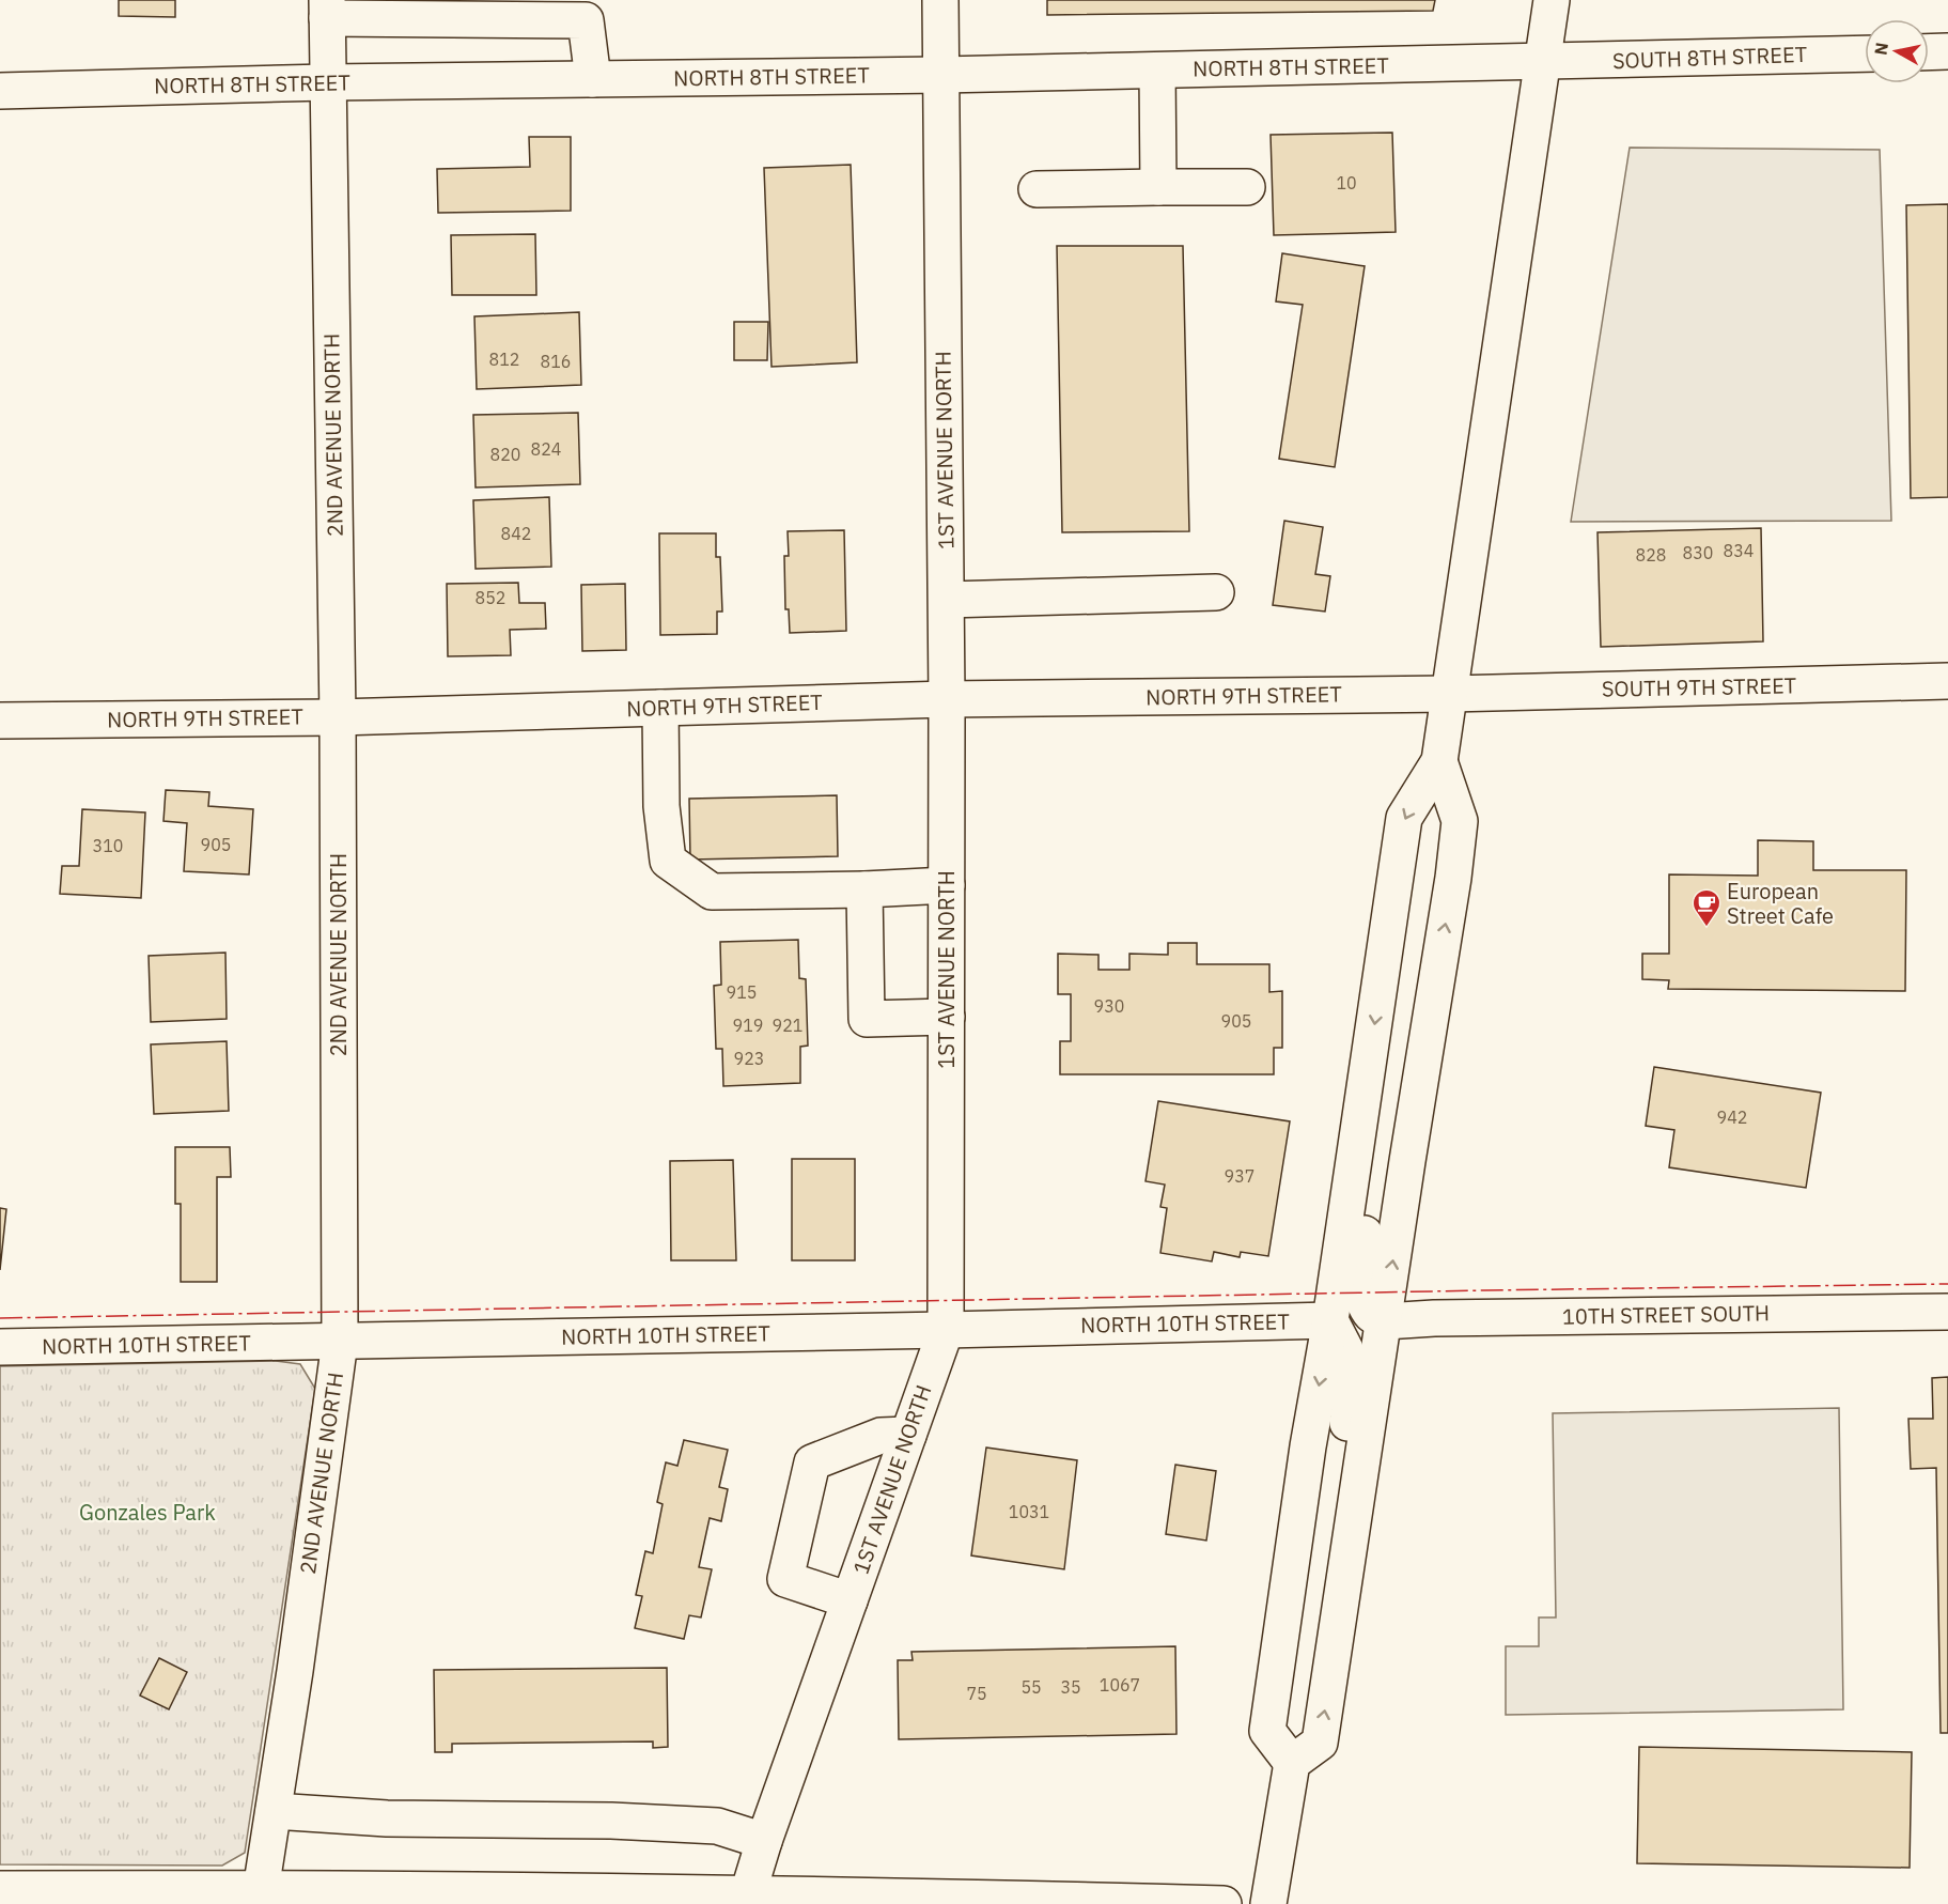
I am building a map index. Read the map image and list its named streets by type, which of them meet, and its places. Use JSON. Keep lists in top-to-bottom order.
{
  "streets": {
    "main road": [
      "SOUTH 8TH STREET",
      "NORTH 8TH STREET",
      "2ND AVENUE NORTH",
      "1ST AVENUE NORTH",
      "SOUTH 9TH STREET",
      "NORTH 9TH STREET",
      "10TH STREET SOUTH",
      "NORTH 10TH STREET"
    ]
  },
  "crossings": [
    ["SOUTH 8TH STREET", "NORTH 8TH STREET"],
    ["NORTH 8TH STREET", "2ND AVENUE NORTH"],
    ["NORTH 8TH STREET", "1ST AVENUE NORTH"],
    ["2ND AVENUE NORTH", "NORTH 9TH STREET"],
    ["2ND AVENUE NORTH", "NORTH 10TH STREET"],
    ["1ST AVENUE NORTH", "NORTH 9TH STREET"],
    ["1ST AVENUE NORTH", "NORTH 10TH STREET"],
    ["SOUTH 9TH STREET", "NORTH 9TH STREET"]
  ],
  "parks": ["Gonzales Park"],
  "places": {
    "cafe": ["European Street Cafe"]
  },
  "house_numbers": [
    "10",
    "812",
    "816",
    "824",
    "820",
    "842",
    "834",
    "830",
    "828",
    "852",
    "905",
    "310",
    "915",
    "930",
    "905",
    "919",
    "921",
    "923",
    "942",
    "937",
    "1031",
    "1067",
    "55",
    "35",
    "75"
  ],
  "north": "left"
}
